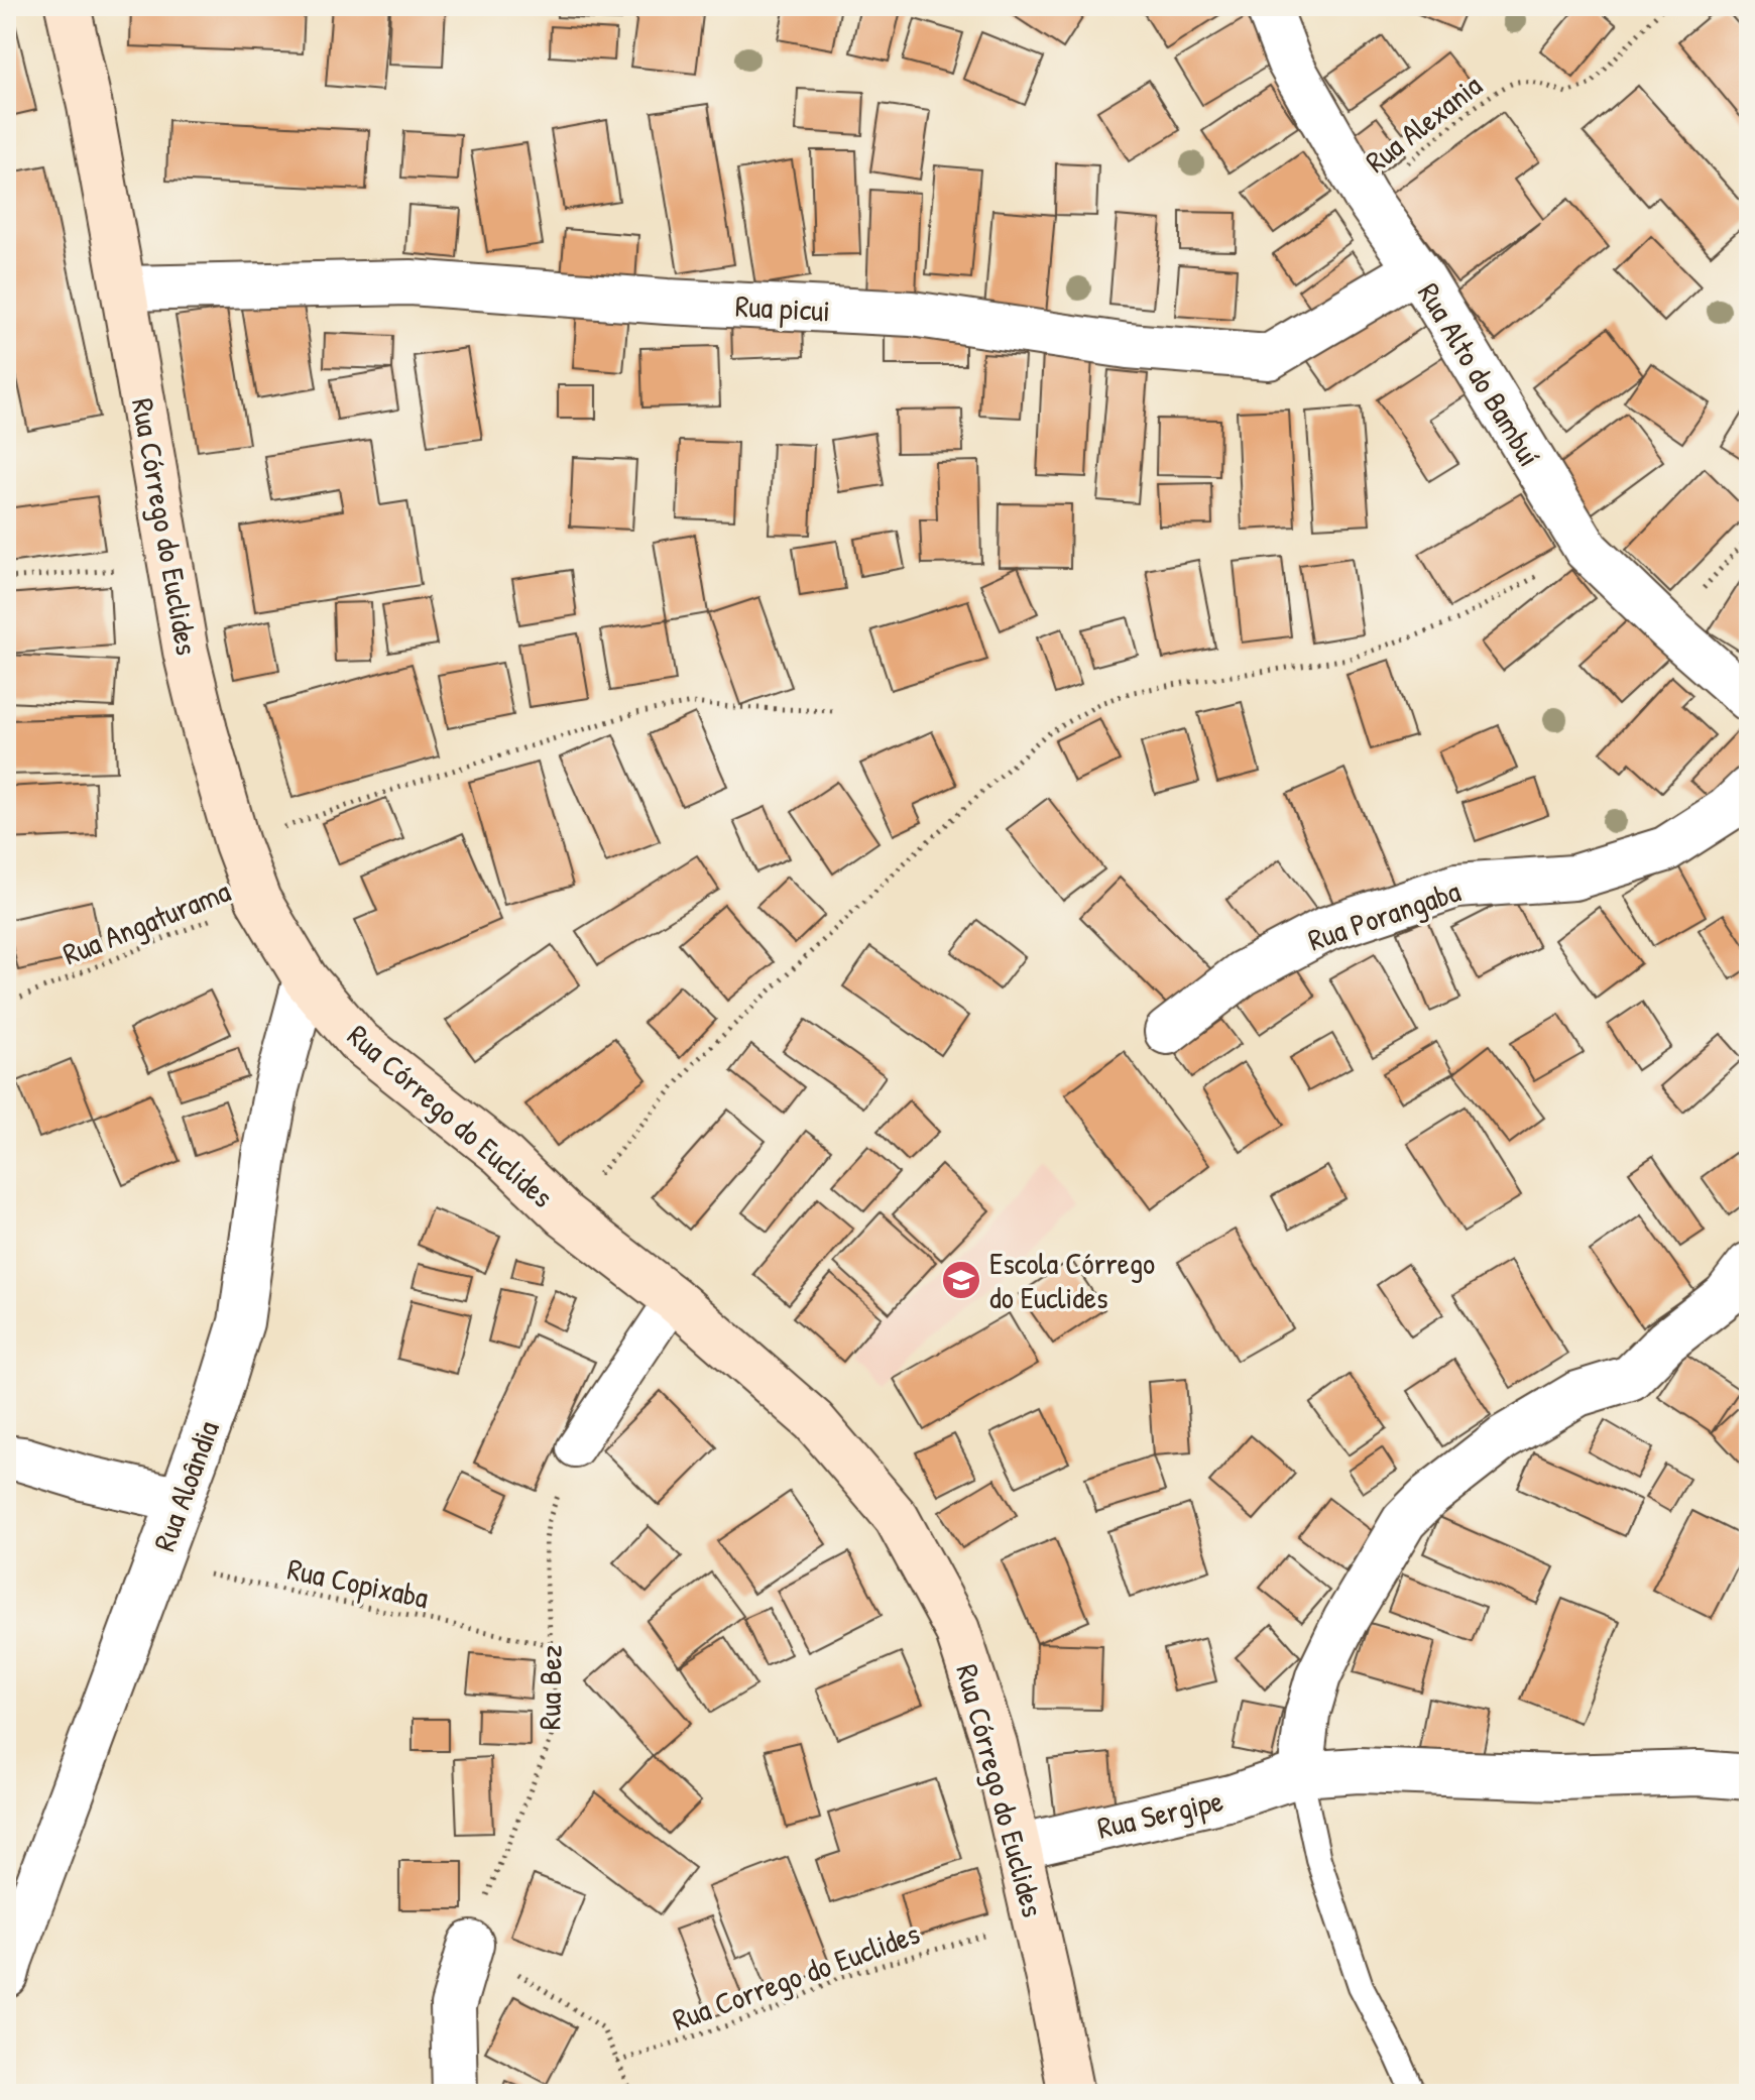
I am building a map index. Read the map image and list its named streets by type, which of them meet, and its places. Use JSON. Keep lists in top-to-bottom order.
{
  "streets": {
    "main road": ["Rua Córrego do Euclides"],
    "street": [
      "Rua picui",
      "Rua Alto do Bambuí",
      "Rua Porangaba",
      "Rua Aloândia",
      "Rua Sergipe"
    ],
    "path": [
      "Rua Alexania",
      "Rua Angaturama",
      "Rua Copixaba",
      "Rua Bez",
      "Rua Corrego do Euclides"
    ]
  },
  "crossings": [
    ["Rua Alexania", "Rua Alto do Bambuí"],
    ["Rua picui", "Rua Alto do Bambuí"],
    ["Rua picui", "Rua Córrego do Euclides"],
    ["Rua Córrego do Euclides", "Rua Angaturama"],
    ["Rua Córrego do Euclides", "Rua Aloândia"],
    ["Rua Córrego do Euclides", "Rua Sergipe"],
    ["Rua Córrego do Euclides", "Rua Corrego do Euclides"],
    ["Rua Aloândia", "Rua Copixaba"],
    ["Rua Copixaba", "Rua Bez"]
  ],
  "places": {
    "school or university": ["Escola Córrego do Euclides"]
  }
}
